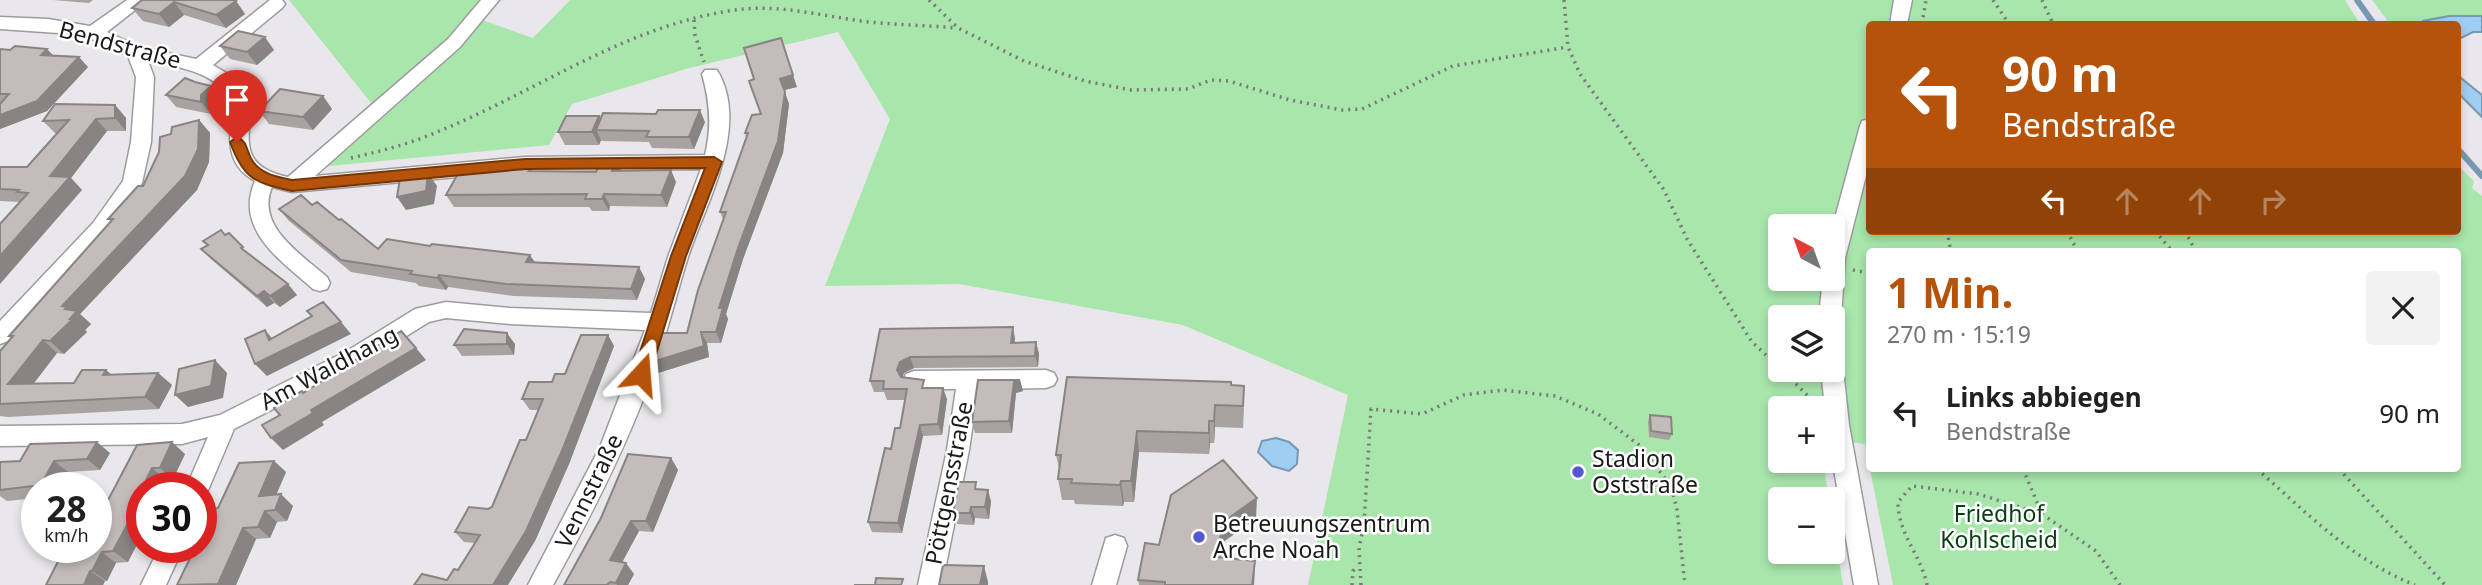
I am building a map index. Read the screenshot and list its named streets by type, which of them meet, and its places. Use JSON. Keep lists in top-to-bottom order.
{
  "streets": {
    "street": [
      "Bendstraße",
      "Am Waldhang",
      "Pöttgensstraße",
      "Vennstraße"
    ]
  },
  "crossings": [
    ["Am Waldhang", "Vennstraße"]
  ],
  "parks": ["Friedhof Kohlscheid"],
  "places": ["Stadion Oststraße", "Betreuungszentrum Arche Noah"],
  "north": "top left",
  "page": {
    "turn": ["90 m", "Bendstraße"],
    "map_buttons": ["+", "−"],
    "heading": ["1 Min.", "270 m · 15:19"],
    "list": [
      {
        "name": "Links abbiegen",
        "note": "Bendstraße",
        "value": "90 m"
      }
    ],
    "speed": "28 km/h",
    "limit": "30"
  }
}
